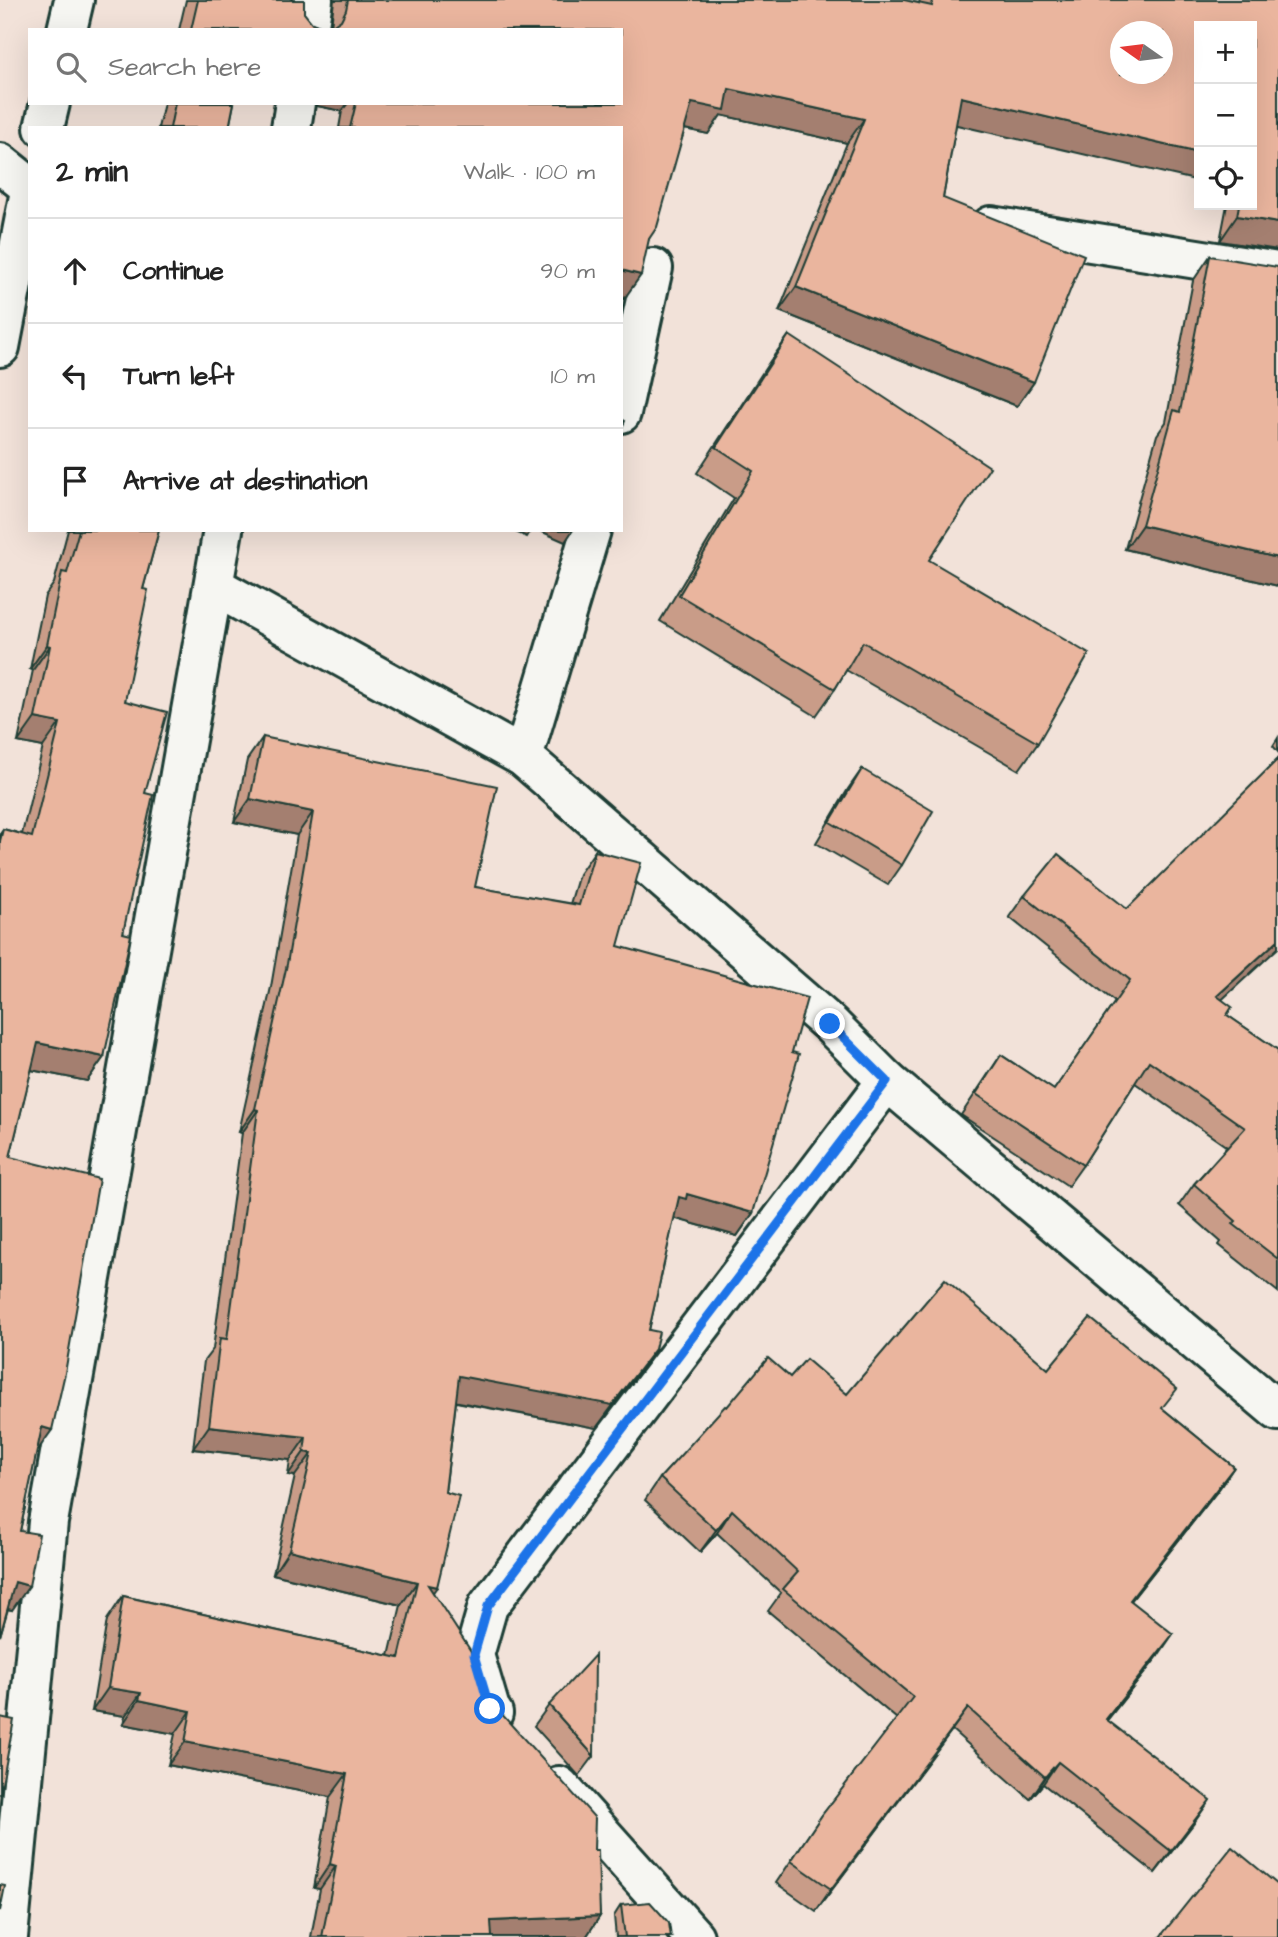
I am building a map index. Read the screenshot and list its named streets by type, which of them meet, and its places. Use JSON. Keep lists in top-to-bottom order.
{
  "north": "left",
  "page": {
    "map_buttons": ["+", "−"],
    "search": "Search here",
    "heading": ["2 min", "Walk · 100 m"],
    "list": [
      ["Continue", "90 m"],
      ["Turn left", "10 m"],
      "Arrive at destination"
    ]
  }
}
